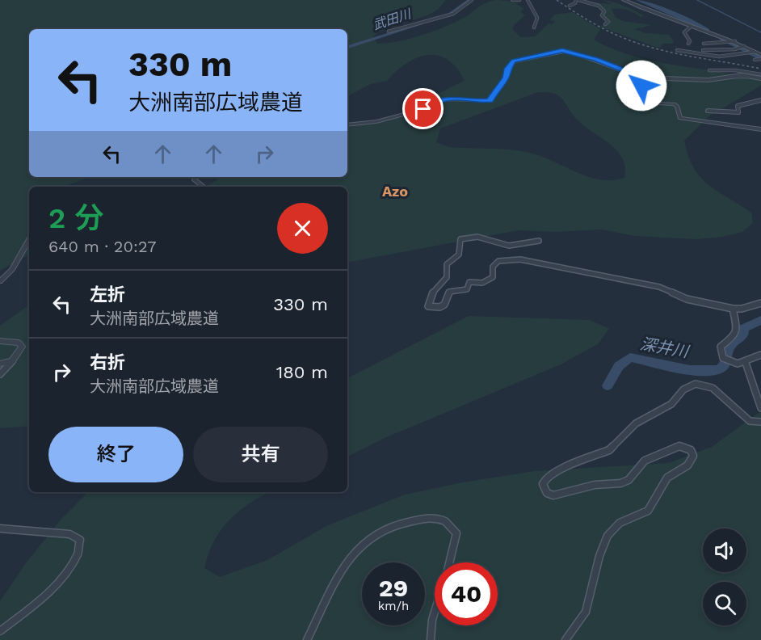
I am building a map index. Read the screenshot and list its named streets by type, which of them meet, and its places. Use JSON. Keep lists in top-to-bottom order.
{
  "districts": ["Azo"],
  "water": ["武田川", "深井川"],
  "page": {
    "turn": ["330 m", "大洲南部広域農道"],
    "heading": ["2 分", "640 m · 20:27"],
    "list": [
      {
        "name": "左折",
        "note": "大洲南部広域農道",
        "value": "330 m"
      },
      {
        "name": "右折",
        "note": "大洲南部広域農道",
        "value": "180 m"
      }
    ],
    "buttons": ["終了", "共有"],
    "speed": "29 km/h",
    "limit": "40"
  }
}
